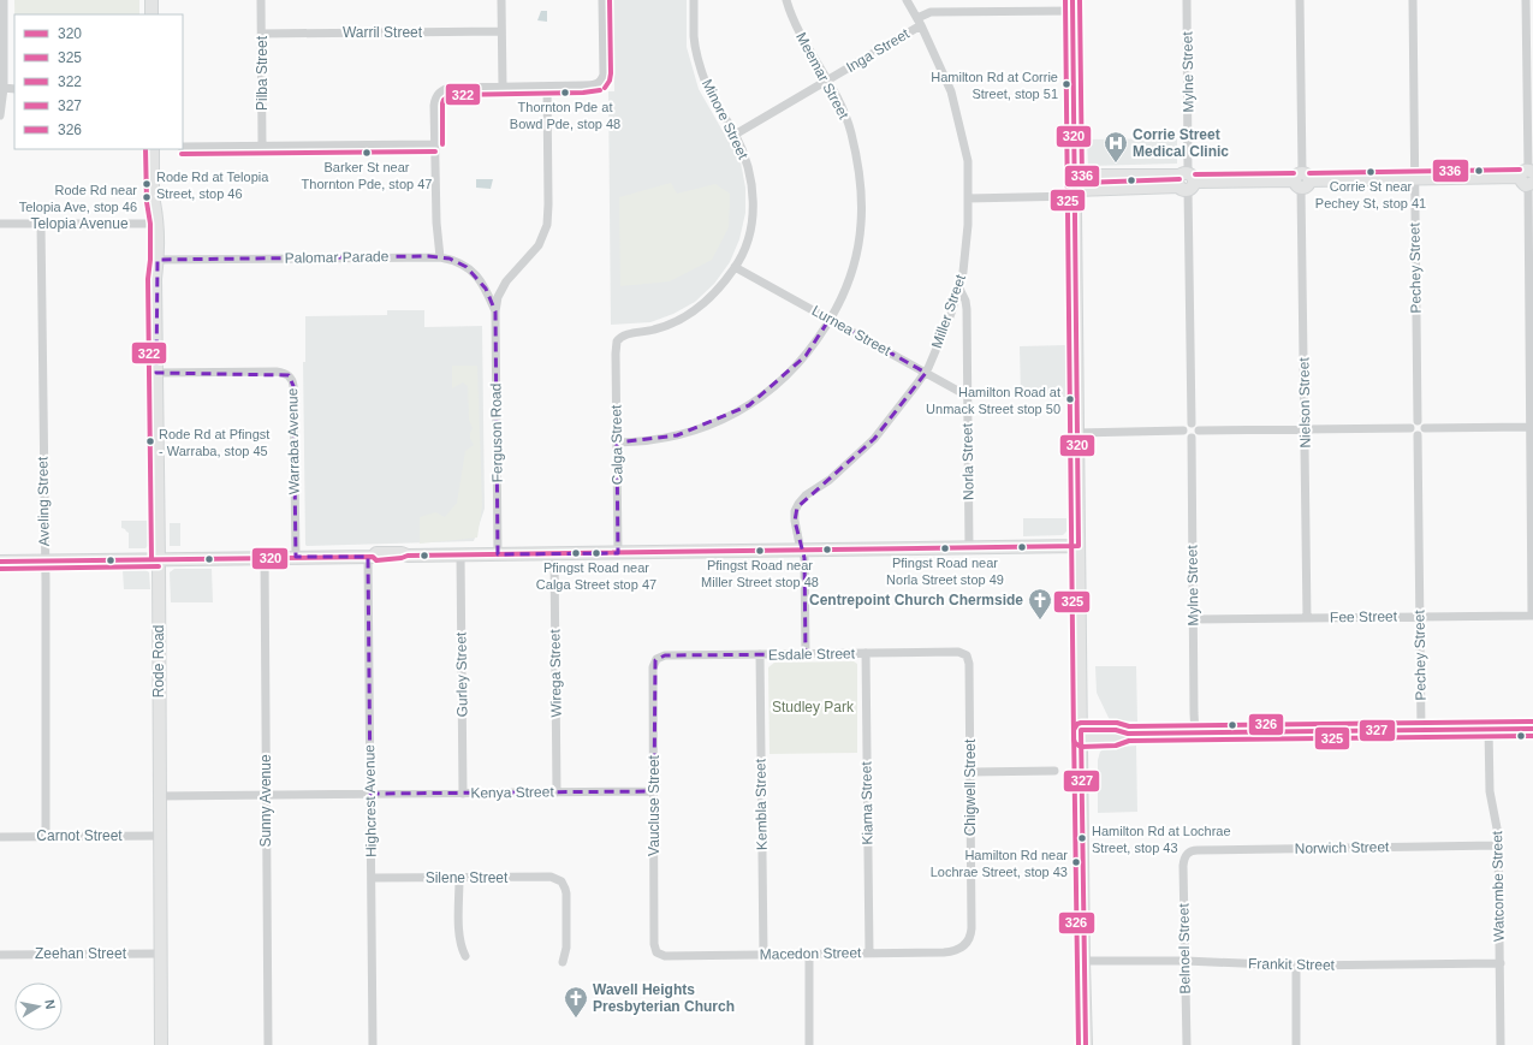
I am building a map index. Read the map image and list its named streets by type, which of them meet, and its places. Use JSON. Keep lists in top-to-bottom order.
{
  "streets": {
    "main road": ["Rode Road"],
    "street": [
      "Warril Street",
      "Inga Street",
      "Mylne Street",
      "Pilba Street",
      "Meemar Street",
      "Minore Street",
      "Telopia Avenue",
      "Palomar Parade",
      "Pechey Street",
      "Miller Street",
      "Lurnea Street",
      "Nielson Street",
      "Ferguson Road",
      "Warraba Avenue",
      "Calga Street",
      "Norla Street",
      "Aveling Street",
      "Fee Street",
      "Esdale Street",
      "Wirega Street",
      "Gurley Street",
      "Chigwell Street",
      "Kenya Street",
      "Sunny Avenue",
      "Highcrest Avenue",
      "Kiama Street",
      "Kembla Street",
      "Vaucluse Street",
      "Carnot Street",
      "Norwich Street",
      "Silene Street",
      "Watcombe Street",
      "Belnoel Street",
      "Zeehan Street",
      "Macedon Street",
      "Frankit Street"
    ]
  },
  "crossings": [
    ["Warril Street", "Pilba Street"],
    ["Inga Street", "Meemar Street"],
    ["Inga Street", "Minore Street"],
    ["Inga Street", "Miller Street"],
    ["Mylne Street", "Fee Street"],
    ["Meemar Street", "Lurnea Street"],
    ["Meemar Street", "Calga Street"],
    ["Minore Street", "Lurnea Street"],
    ["Minore Street", "Calga Street"],
    ["Telopia Avenue", "Aveling Street"],
    ["Telopia Avenue", "Rode Road"],
    ["Palomar Parade", "Ferguson Road"],
    ["Palomar Parade", "Rode Road"],
    ["Pechey Street", "Fee Street"],
    ["Miller Street", "Lurnea Street"],
    ["Miller Street", "Norla Street"],
    ["Miller Street", "Esdale Street"],
    ["Lurnea Street", "Norla Street"],
    ["Nielson Street", "Fee Street"],
    ["Warraba Avenue", "Rode Road"],
    ["Aveling Street", "Carnot Street"],
    ["Esdale Street", "Chigwell Street"],
    ["Esdale Street", "Kiama Street"],
    ["Esdale Street", "Kembla Street"],
    ["Esdale Street", "Vaucluse Street"],
    ["Rode Road", "Kenya Street"],
    ["Rode Road", "Carnot Street"],
    ["Rode Road", "Zeehan Street"],
    ["Wirega Street", "Kenya Street"],
    ["Gurley Street", "Kenya Street"],
    ["Chigwell Street", "Macedon Street"],
    ["Kenya Street", "Sunny Avenue"],
    ["Kenya Street", "Highcrest Avenue"],
    ["Kenya Street", "Vaucluse Street"],
    ["Highcrest Avenue", "Silene Street"],
    ["Kiama Street", "Macedon Street"],
    ["Kembla Street", "Macedon Street"],
    ["Vaucluse Street", "Macedon Street"],
    ["Norwich Street", "Watcombe Street"],
    ["Norwich Street", "Belnoel Street"],
    ["Watcombe Street", "Frankit Street"],
    ["Belnoel Street", "Frankit Street"]
  ],
  "parks": ["Studley Park"],
  "places": {
    "other": [
      "Hamilton Rd at Corrie Street, stop 51",
      "Thornton Pde at Bowd Pde, stop 48",
      "Barker St near Thornton Pde, stop 47",
      "Corrie St near Pechey St, stop 41",
      "Rode Rd at Telopia Street, stop 46",
      "Rode Rd near Telopia Ave, stop 46",
      "Hamilton Road at Unmack Street stop 50",
      "Rode Rd at Pfingst - Warraba, stop 45",
      "Pfingst Road near Norla Street stop 49",
      "Pfingst Road near Miller Street stop 48",
      "Pfingst Road near Calga Street stop 47",
      "Hamilton Rd at Lochrae Street, stop 43",
      "Hamilton Rd near Lochrae Street, stop 43"
    ],
    "hospital": ["Corrie Street Medical Clinic"],
    "church": ["Centrepoint Church Chermside", "Wavell Heights Presbyterian Church"]
  },
  "lines": [
    "transit line 320",
    "transit line 325",
    "transit line 322",
    "transit line 336",
    "transit line 326",
    "transit line 327"
  ],
  "legend": [
    "320",
    "325",
    "322",
    "327",
    "326"
  ],
  "north": "right"
}
